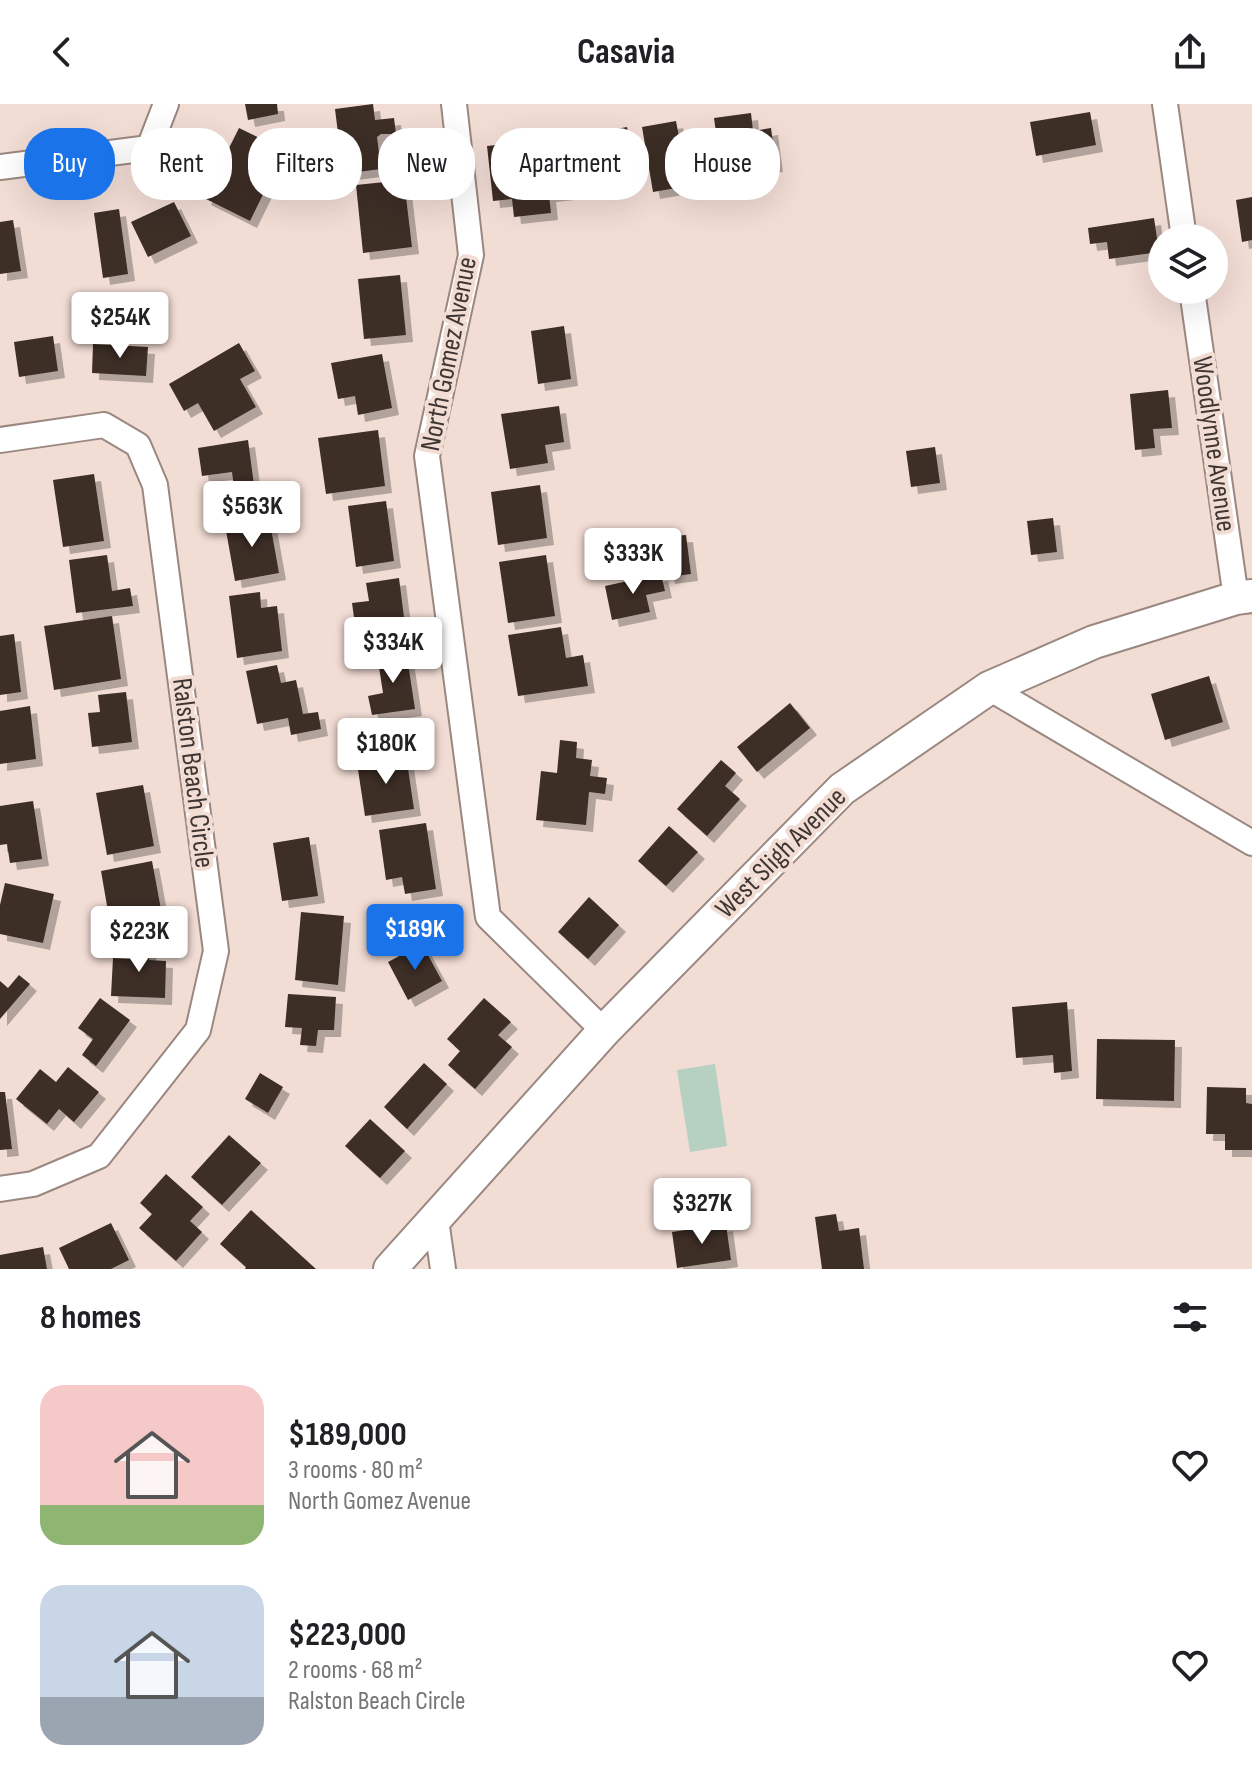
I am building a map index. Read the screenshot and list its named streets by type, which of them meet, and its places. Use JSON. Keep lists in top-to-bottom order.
{
  "streets": {
    "main road": ["West Sligh Avenue"],
    "street": ["North Gomez Avenue", "Woodlynne Avenue", "Ralston Beach Circle"]
  },
  "crossings": [
    ["North Gomez Avenue", "West Sligh Avenue"],
    ["Woodlynne Avenue", "West Sligh Avenue"]
  ],
  "page": {
    "header": "Casavia",
    "chip": [
      "Buy",
      "Rent",
      "Filters",
      "New",
      "Apartment",
      "House"
    ],
    "price": [
      "$254K",
      "$563K",
      "$333K",
      "$334K",
      "$180K",
      "$189K",
      "$223K",
      "$327K"
    ],
    "heading": "8 homes",
    "list": [
      {
        "name": "$189,000",
        "note": "3 rooms · 80 m² · North Gomez Avenue"
      },
      {
        "name": "$223,000",
        "note": "2 rooms · 68 m² · Ralston Beach Circle"
      }
    ]
  }
}
